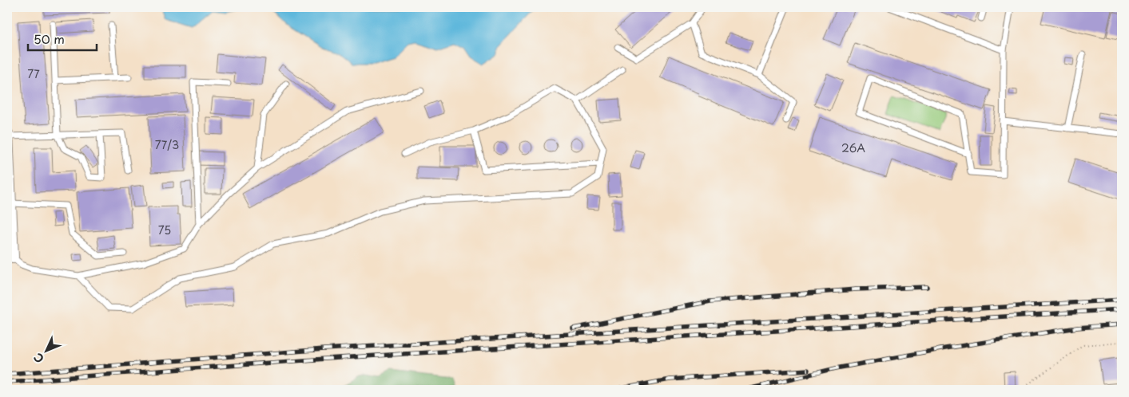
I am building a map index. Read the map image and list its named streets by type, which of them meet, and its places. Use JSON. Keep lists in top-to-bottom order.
{
  "house_numbers": [
    "77",
    "77/3",
    "26А",
    "75"
  ],
  "scale_bar": "50 m",
  "north": "bottom left"
}
